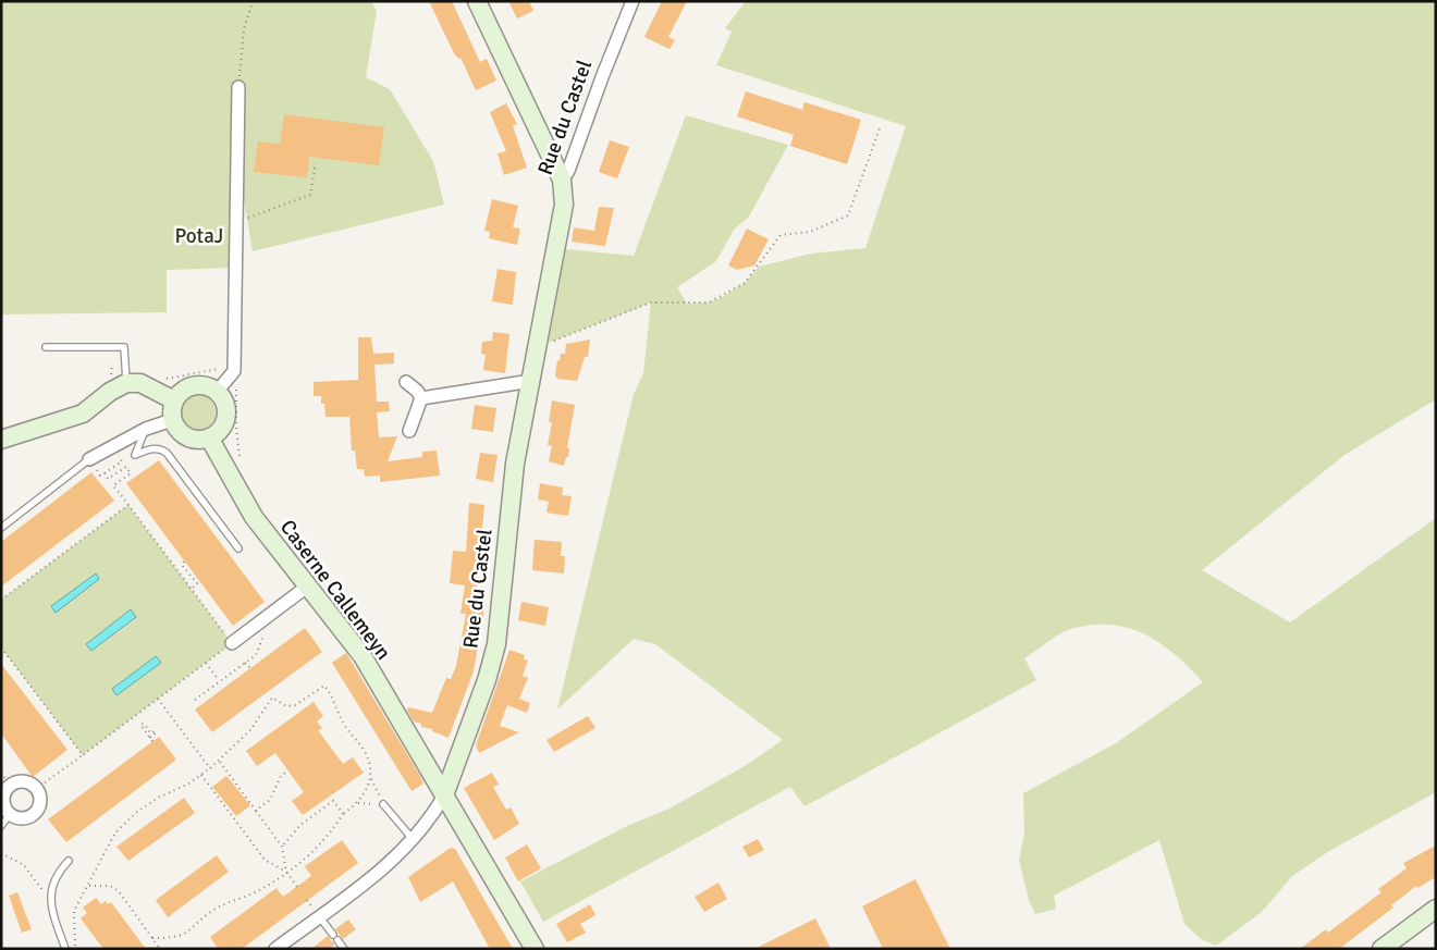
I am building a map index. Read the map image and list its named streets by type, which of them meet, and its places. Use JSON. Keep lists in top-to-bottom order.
{
  "streets": {
    "street": ["Rue du Castel", "Caserne Callemeyn"]
  },
  "crossings": [
    ["Rue du Castel", "Caserne Callemeyn"]
  ],
  "parks": ["PotaJ"]
}
